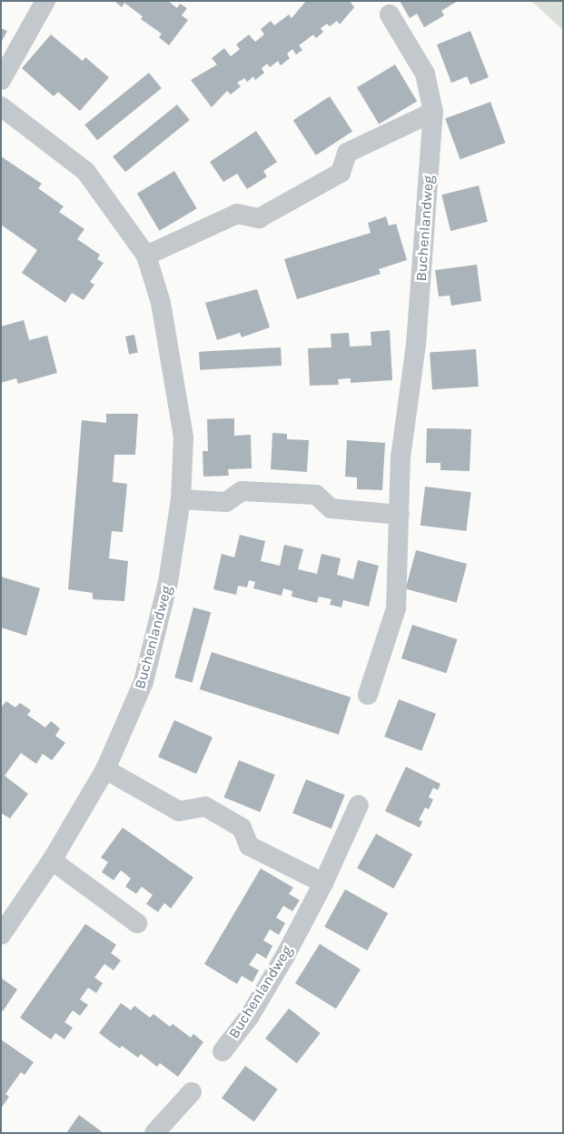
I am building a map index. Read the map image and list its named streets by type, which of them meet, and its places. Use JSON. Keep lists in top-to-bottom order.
{
  "streets": {
    "street": ["Buchenlandweg"]
  }
}
